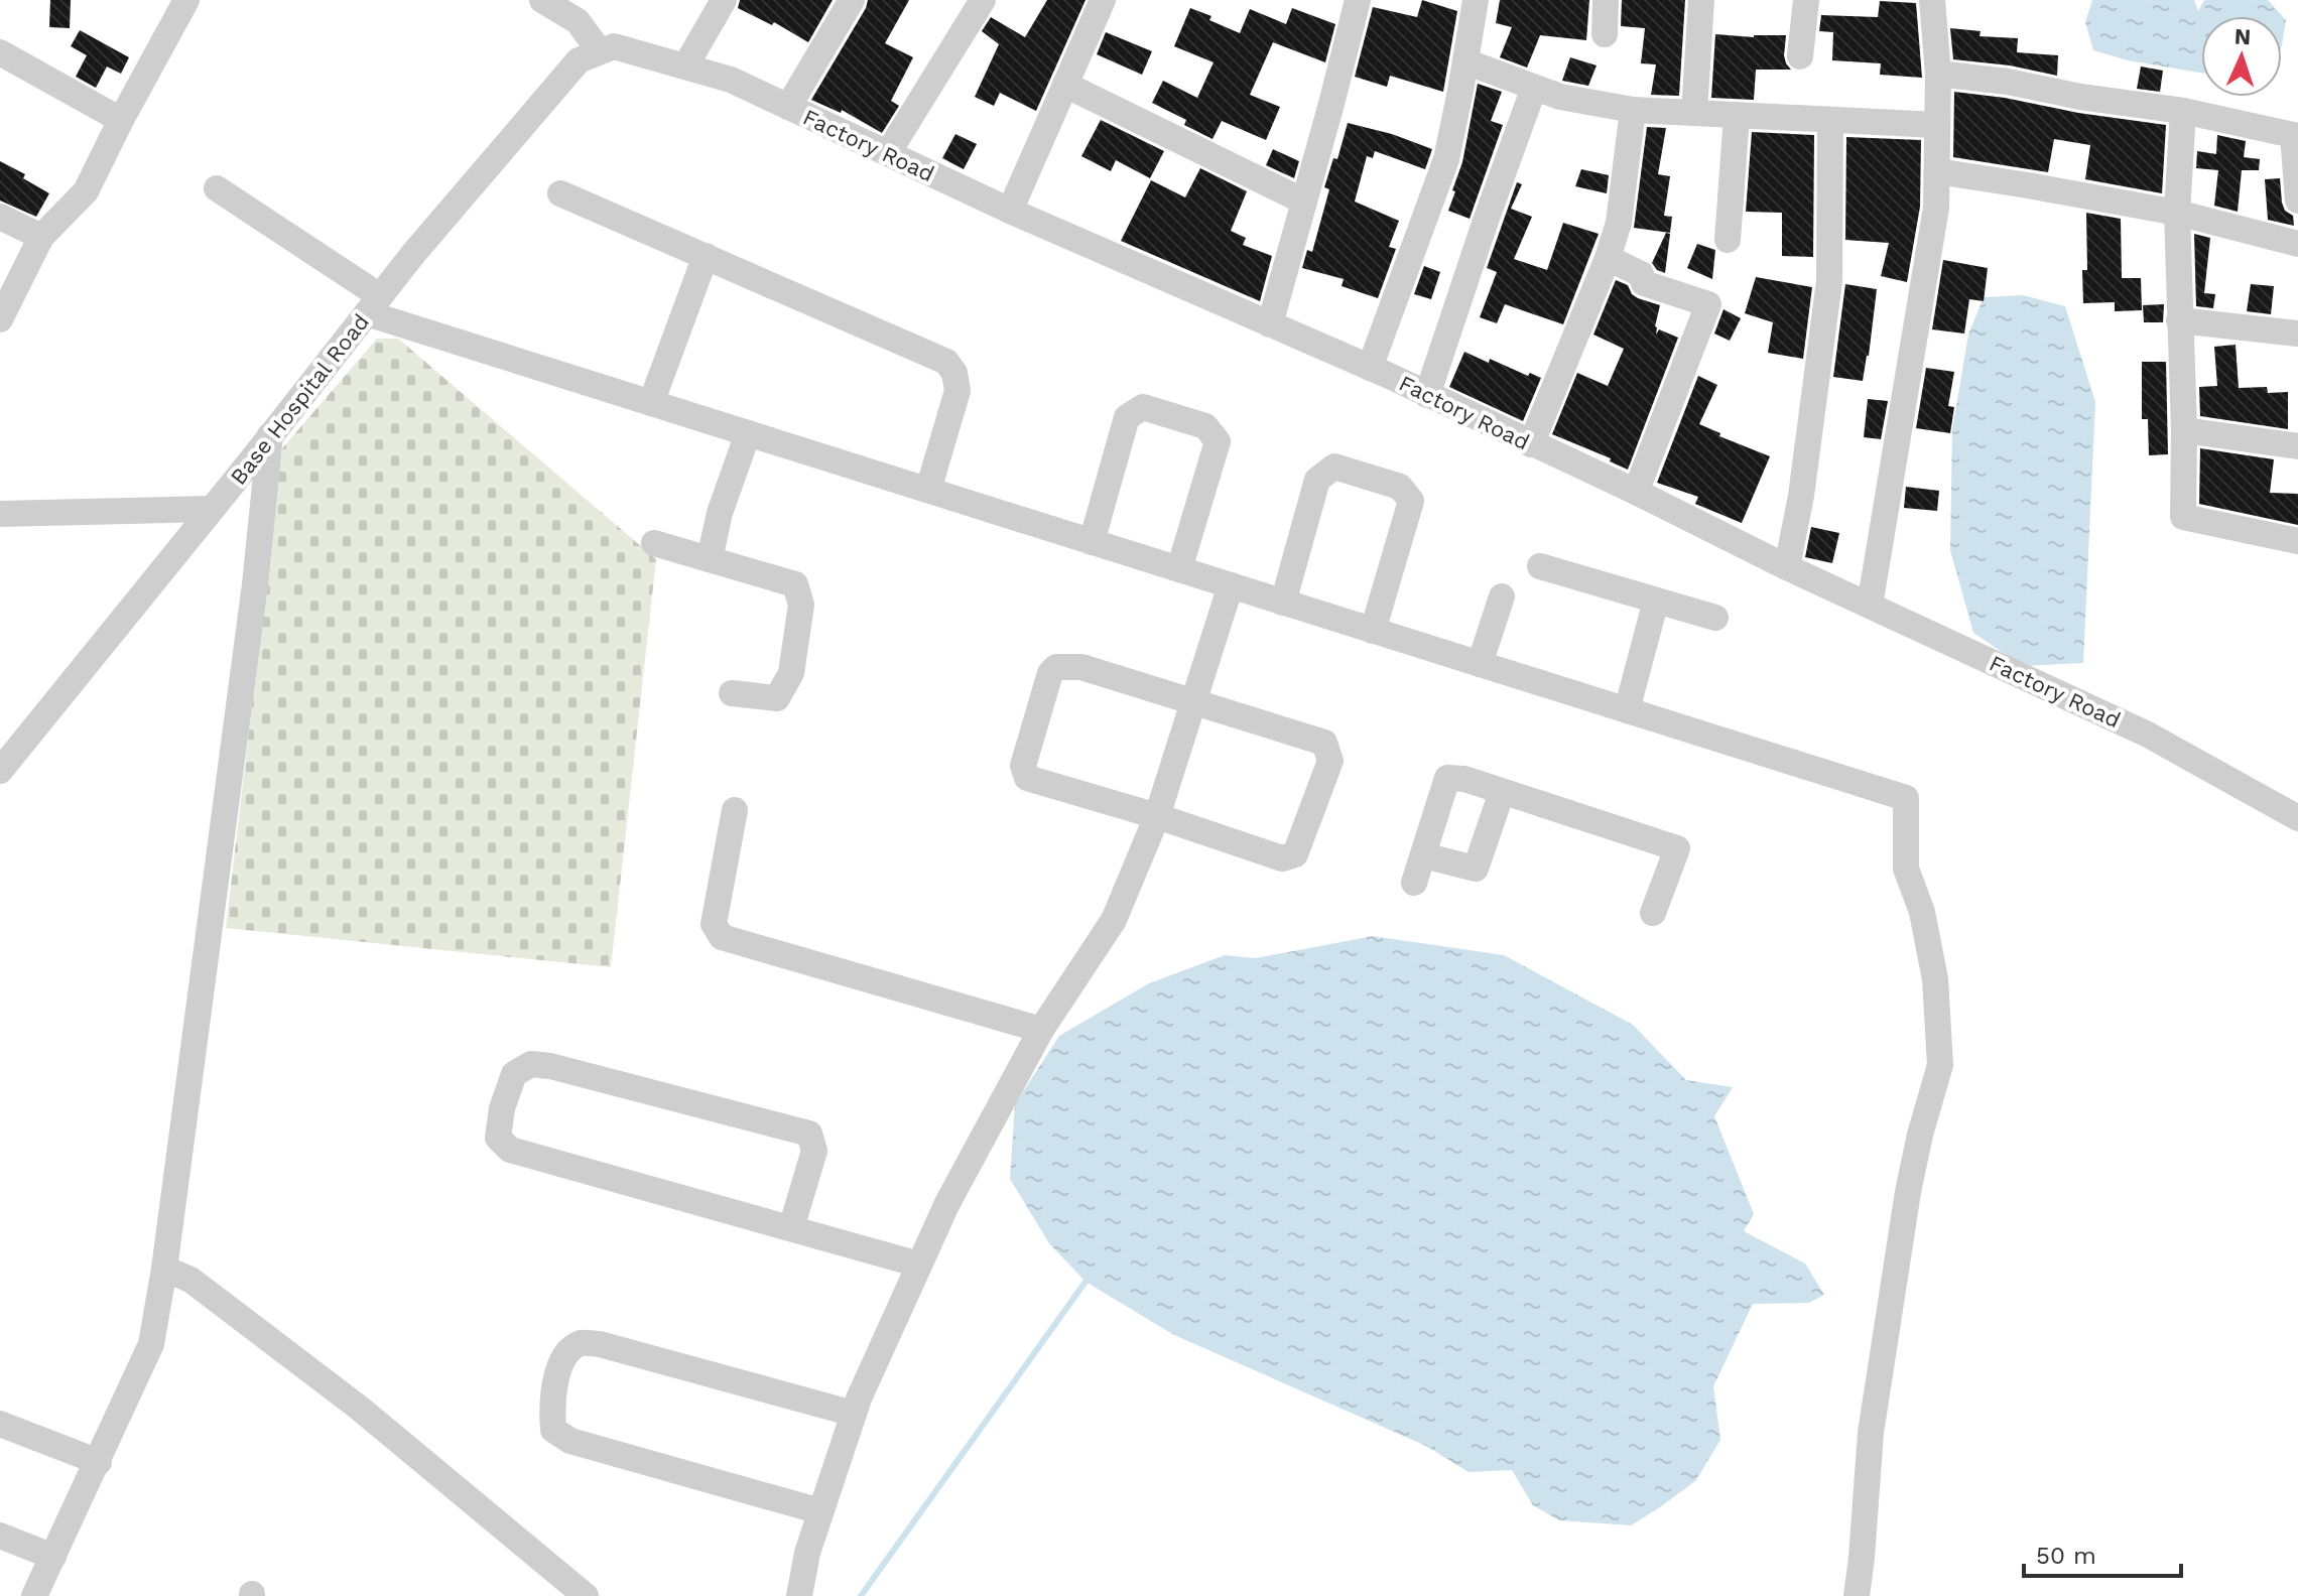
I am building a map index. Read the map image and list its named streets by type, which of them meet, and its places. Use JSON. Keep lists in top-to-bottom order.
{
  "streets": {
    "street": ["Factory Road", "Base Hospital Road"]
  },
  "crossings": [
    ["Factory Road", "Base Hospital Road"]
  ],
  "scale_bar": "50 m",
  "north": "top"
}
